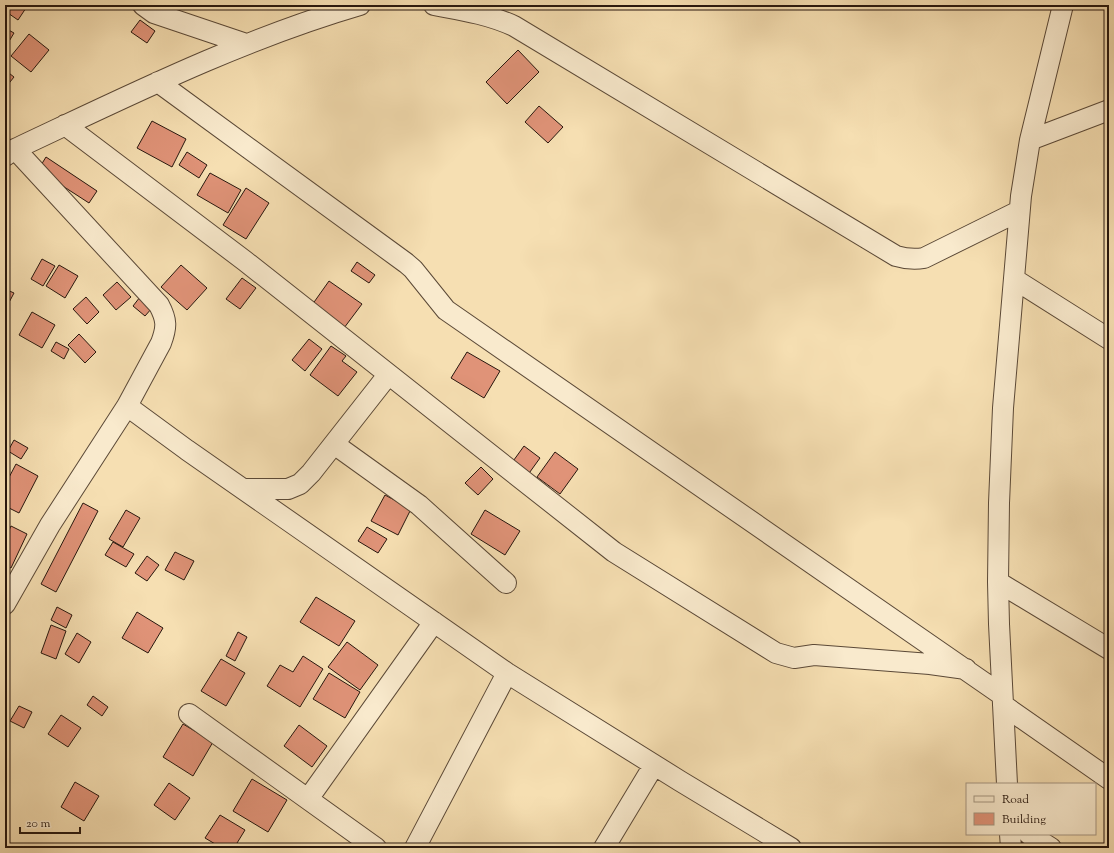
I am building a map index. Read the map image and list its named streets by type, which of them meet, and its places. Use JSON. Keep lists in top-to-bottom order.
{
  "legend": ["Road", "Building"],
  "scale_bar": "20 m"
}
